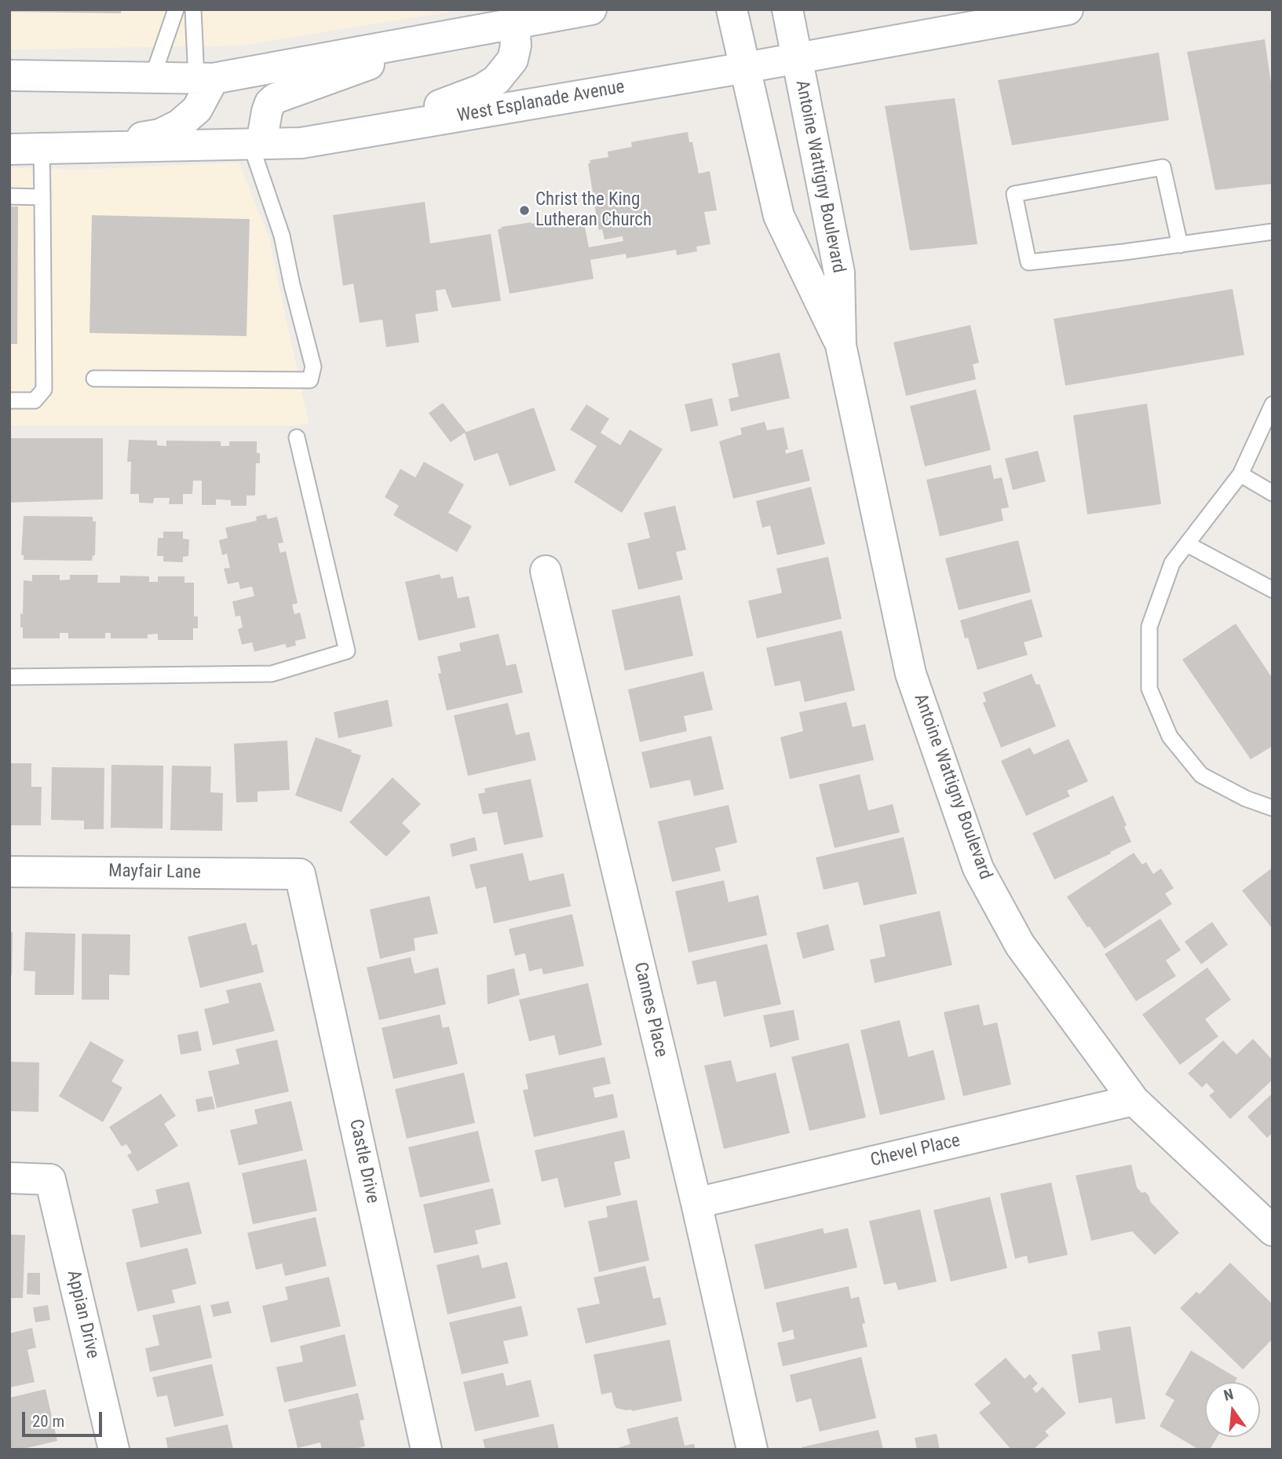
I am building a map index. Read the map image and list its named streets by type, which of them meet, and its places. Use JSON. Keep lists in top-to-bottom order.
{
  "streets": {
    "street": [
      "West Esplanade Avenue",
      "Antoine Wattigny Boulevard",
      "Mayfair Lane",
      "Cannes Place",
      "Chevel Place",
      "Castle Drive",
      "Appian Drive"
    ]
  },
  "crossings": [
    ["West Esplanade Avenue", "Antoine Wattigny Boulevard"],
    ["Antoine Wattigny Boulevard", "Chevel Place"],
    ["Mayfair Lane", "Castle Drive"],
    ["Cannes Place", "Chevel Place"]
  ],
  "places": ["Christ the King Lutheran Church"],
  "scale_bar": "20 m",
  "north": "top"
}
